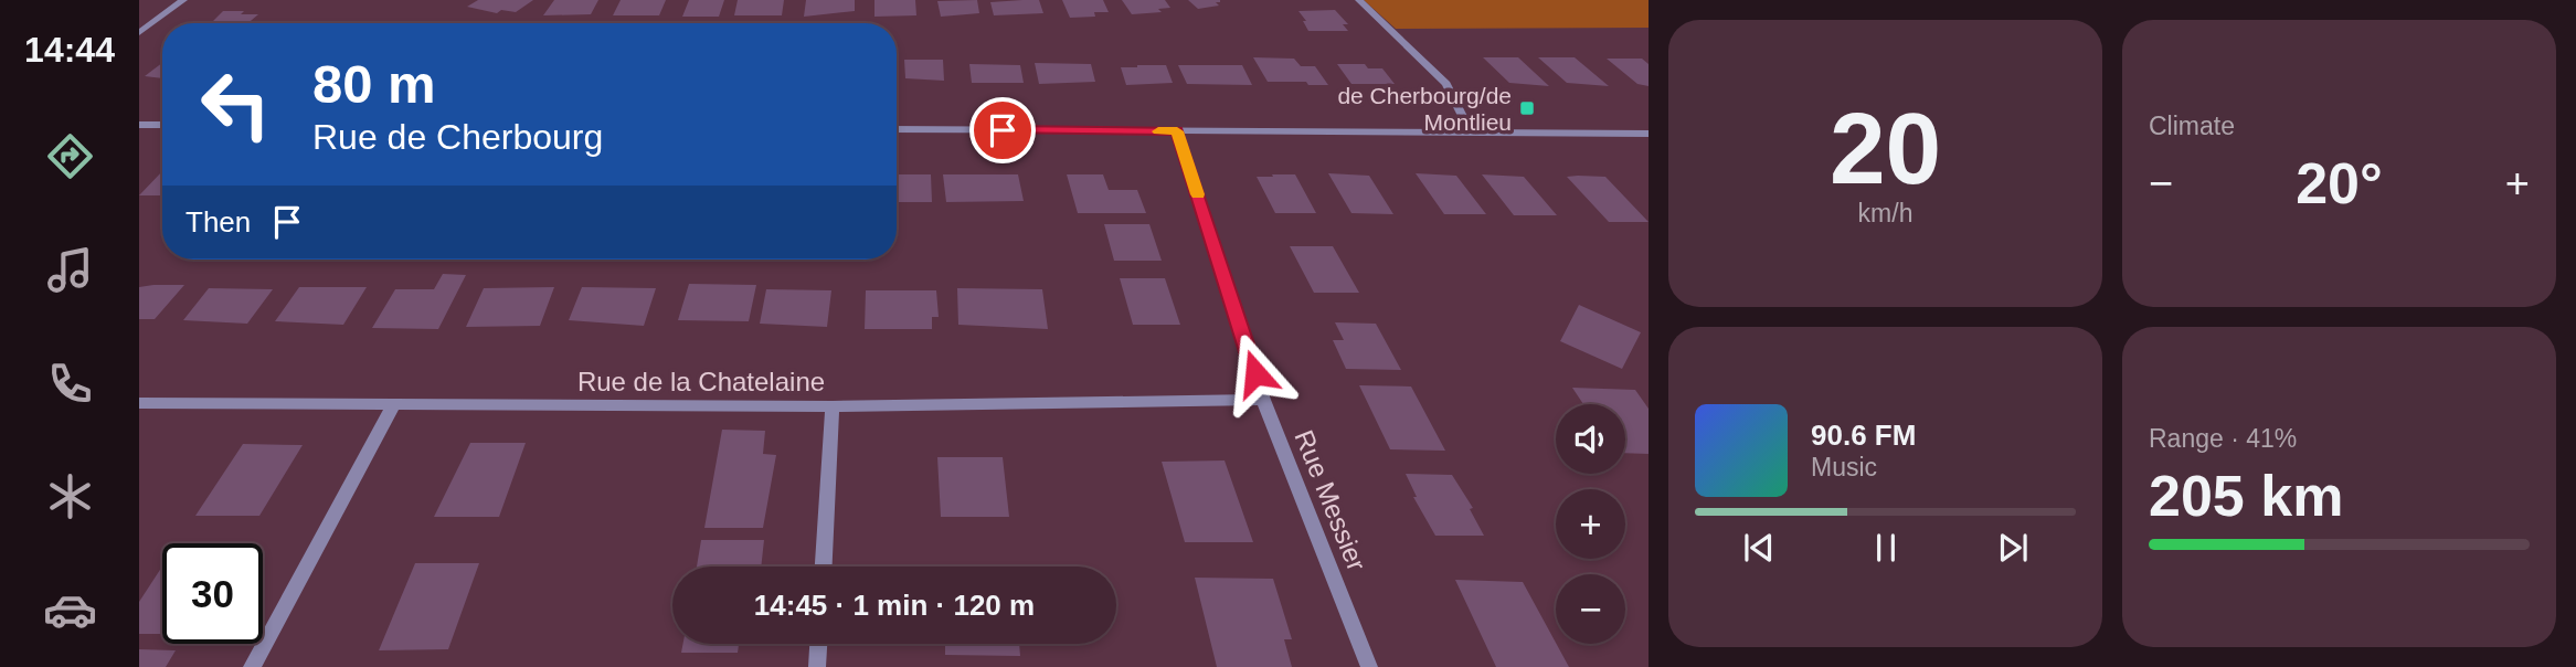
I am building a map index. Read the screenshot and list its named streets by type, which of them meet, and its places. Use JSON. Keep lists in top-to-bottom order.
{
  "streets": {
    "street": ["Rue de la Chatelaine", "Rue Messier"]
  },
  "crossings": [
    ["Rue de la Chatelaine", "Rue Messier"]
  ],
  "places": {
    "transit": ["de Cherbourg/de Montlieu"]
  },
  "page": {
    "tabs": "14:44",
    "tile": [
      ["20", "km/h"],
      "Climate",
      ["Range · 41%", "205 km"]
    ],
    "turn": ["80 m", "Rue de Cherbourg"],
    "heat": ["−", "20°", "+"],
    "then": "Then",
    "map_buttons": ["+", "−"],
    "song": ["90.6 FM", "Music"],
    "limit": "30",
    "trip": "14:45 · 1 min · 120 m"
  }
}
